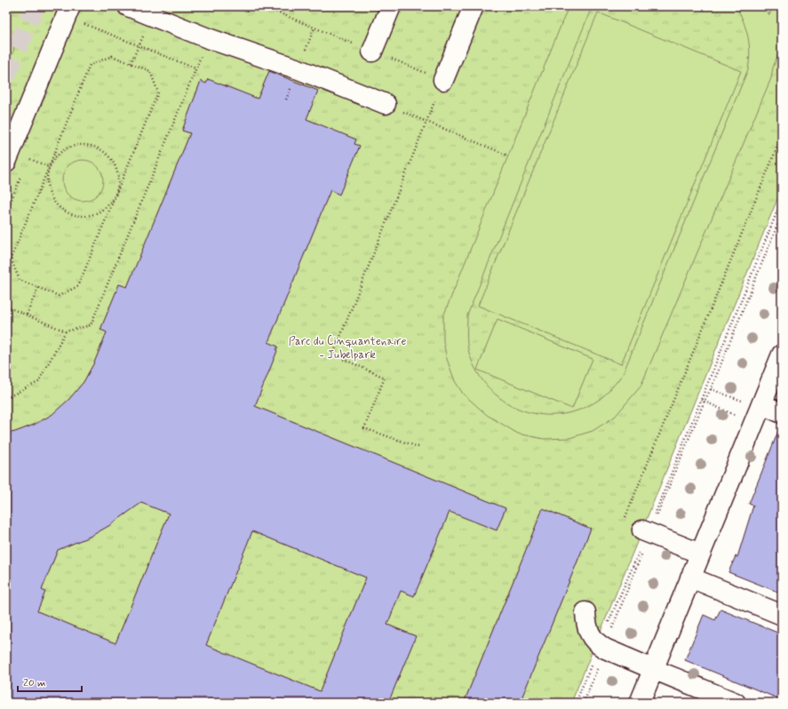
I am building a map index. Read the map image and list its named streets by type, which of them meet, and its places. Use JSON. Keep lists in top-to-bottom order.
{
  "parks": ["Parc du Cinquantenaire - Jubelpark"],
  "scale_bar": "20 m"
}
